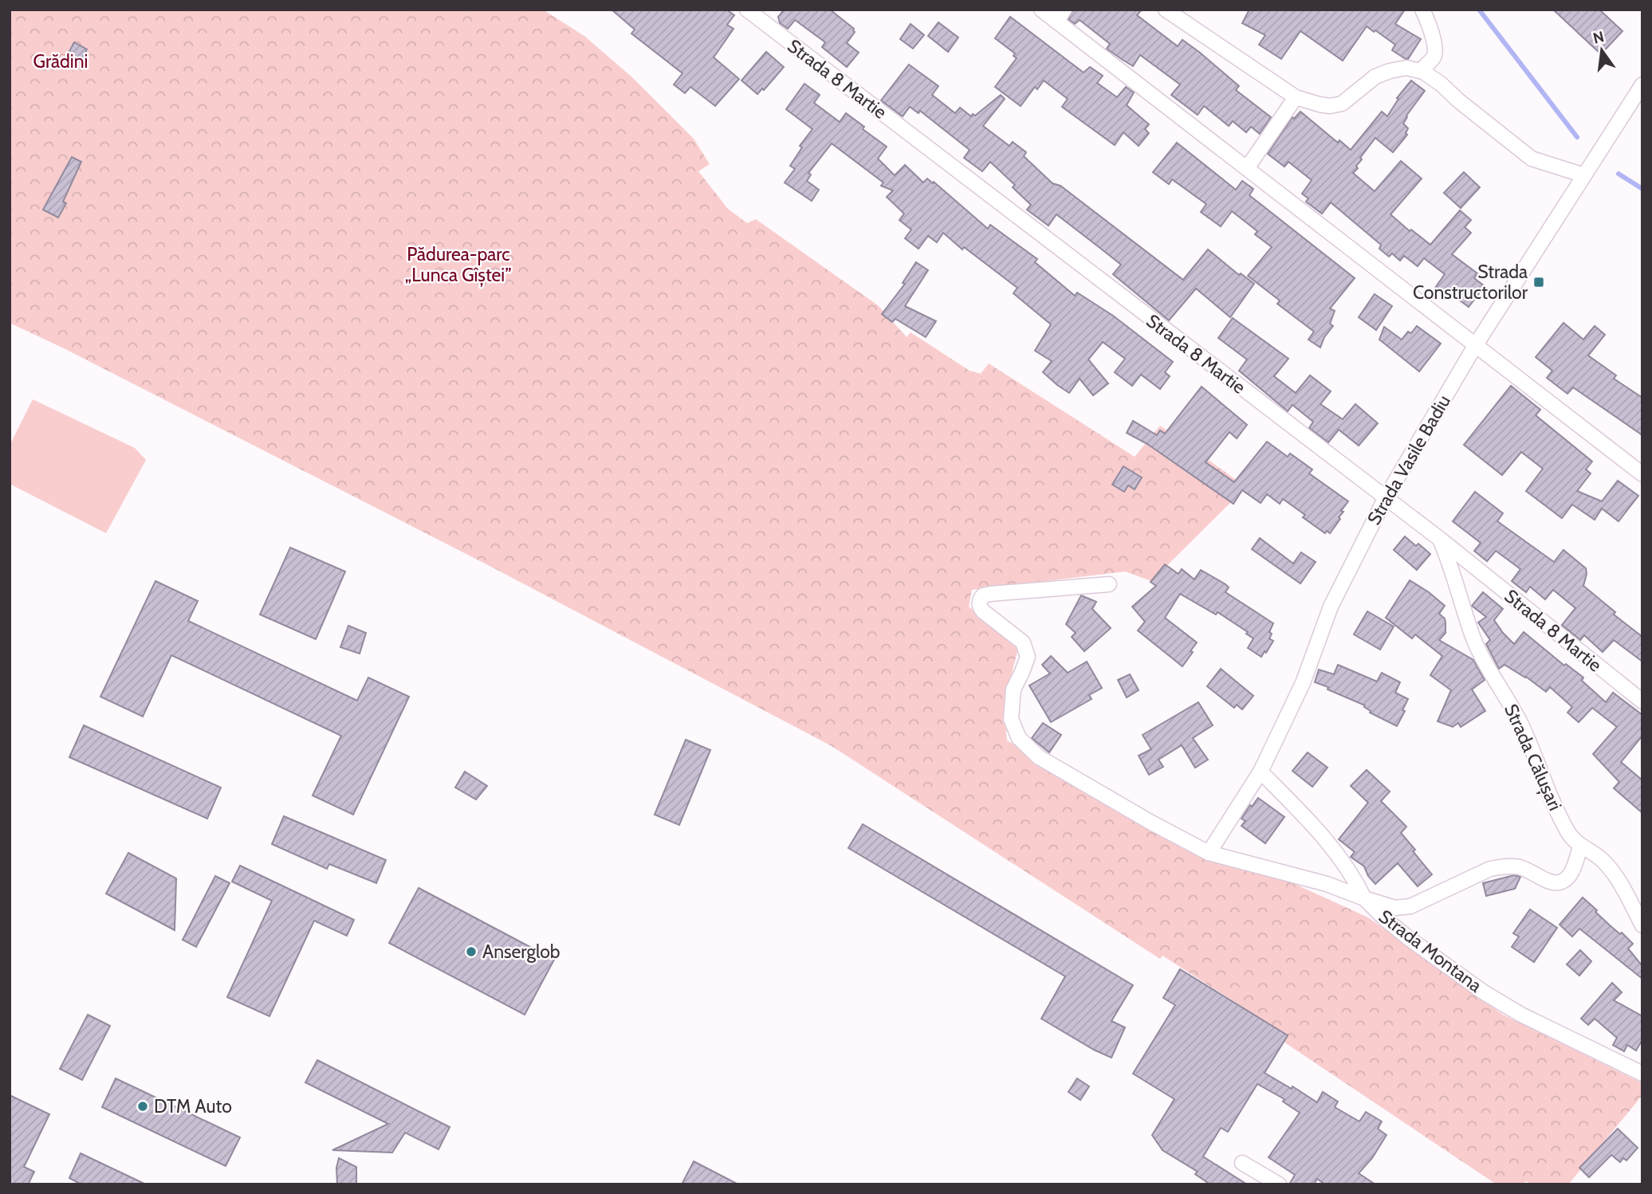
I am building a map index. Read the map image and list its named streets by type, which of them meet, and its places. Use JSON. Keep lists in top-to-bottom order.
{
  "streets": {
    "street": [
      "Strada 8 Martie",
      "Strada Vasile Badiu",
      "Strada Călușari",
      "Strada Montana"
    ]
  },
  "crossings": [
    ["Strada 8 Martie", "Strada Vasile Badiu"],
    ["Strada 8 Martie", "Strada Călușari"],
    ["Strada Vasile Badiu", "Strada Montana"]
  ],
  "parks": ["Grădini", "Pădurea-parc „Lunca Gîștei”"],
  "places": {
    "transit": ["Strada Constructorilor"],
    "other": ["Anserglob", "DTM Auto"]
  },
  "north": "top"
}
